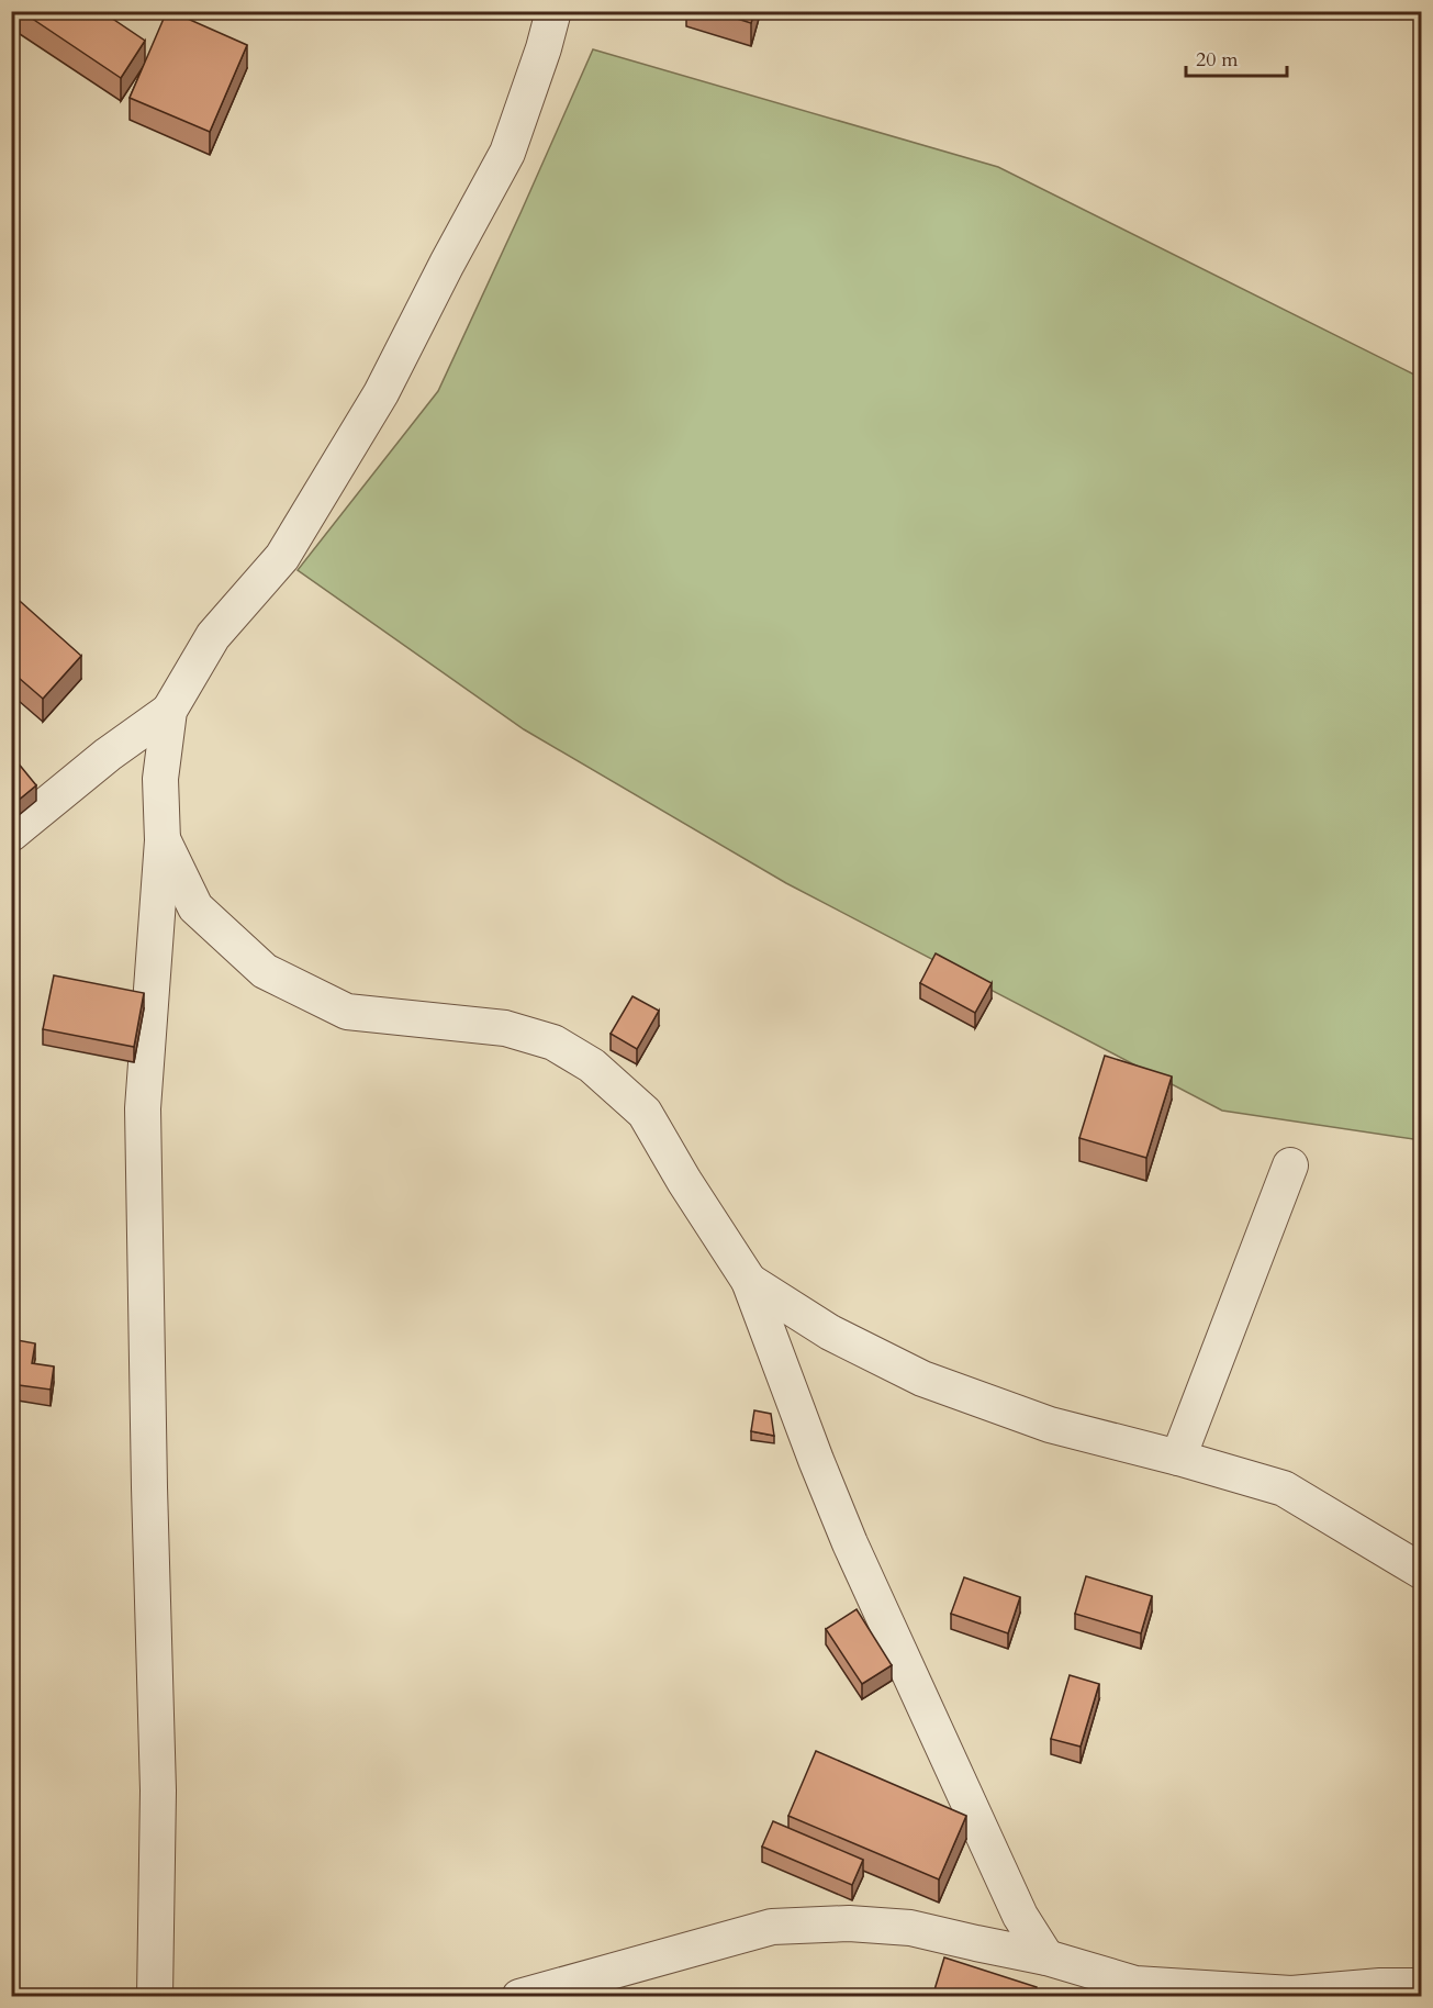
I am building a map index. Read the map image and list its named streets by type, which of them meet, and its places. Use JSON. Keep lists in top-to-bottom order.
{
  "scale_bar": "20 m"
}
